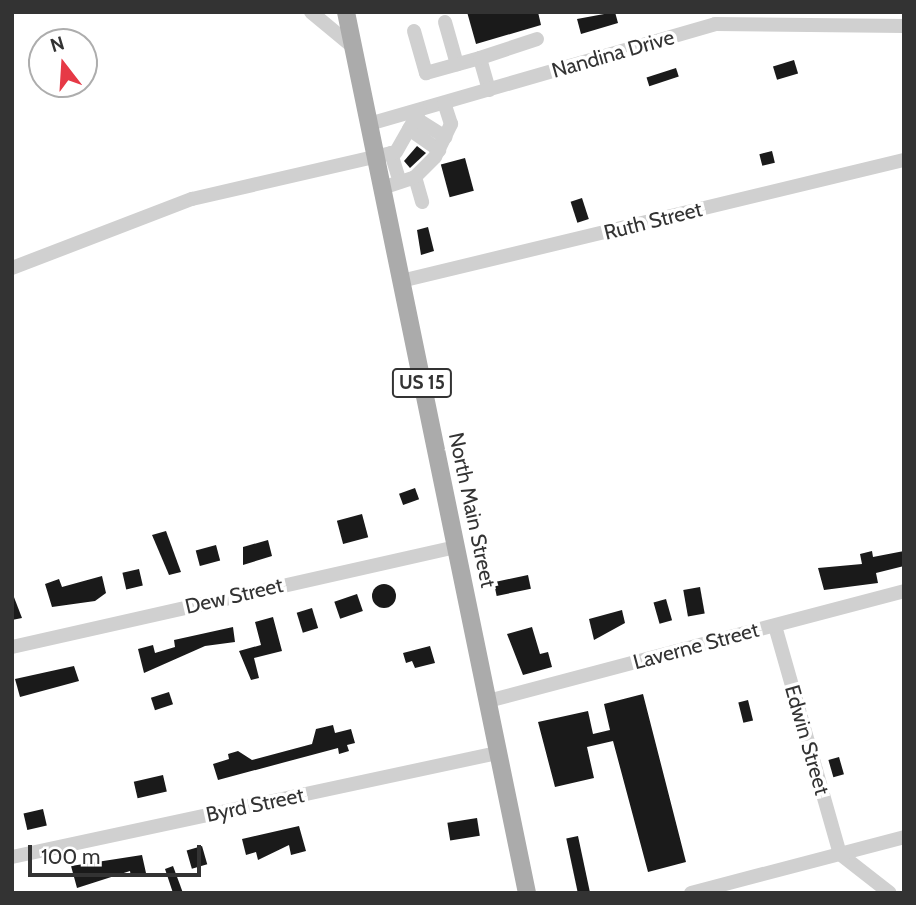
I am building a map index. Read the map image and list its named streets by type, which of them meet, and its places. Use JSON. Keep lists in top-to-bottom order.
{
  "streets": {
    "main road": ["US 15", "North Main Street"],
    "street": [
      "Nandina Drive",
      "Ruth Street",
      "Dew Street",
      "Laverne Street",
      "Edwin Street",
      "Byrd Street"
    ]
  },
  "crossings": [
    ["Nandina Drive", "North Main Street"],
    ["Ruth Street", "North Main Street"],
    ["North Main Street", "Dew Street"],
    ["North Main Street", "Laverne Street"],
    ["North Main Street", "Byrd Street"],
    ["Laverne Street", "Edwin Street"]
  ],
  "scale_bar": "100 m",
  "north": "top"
}
